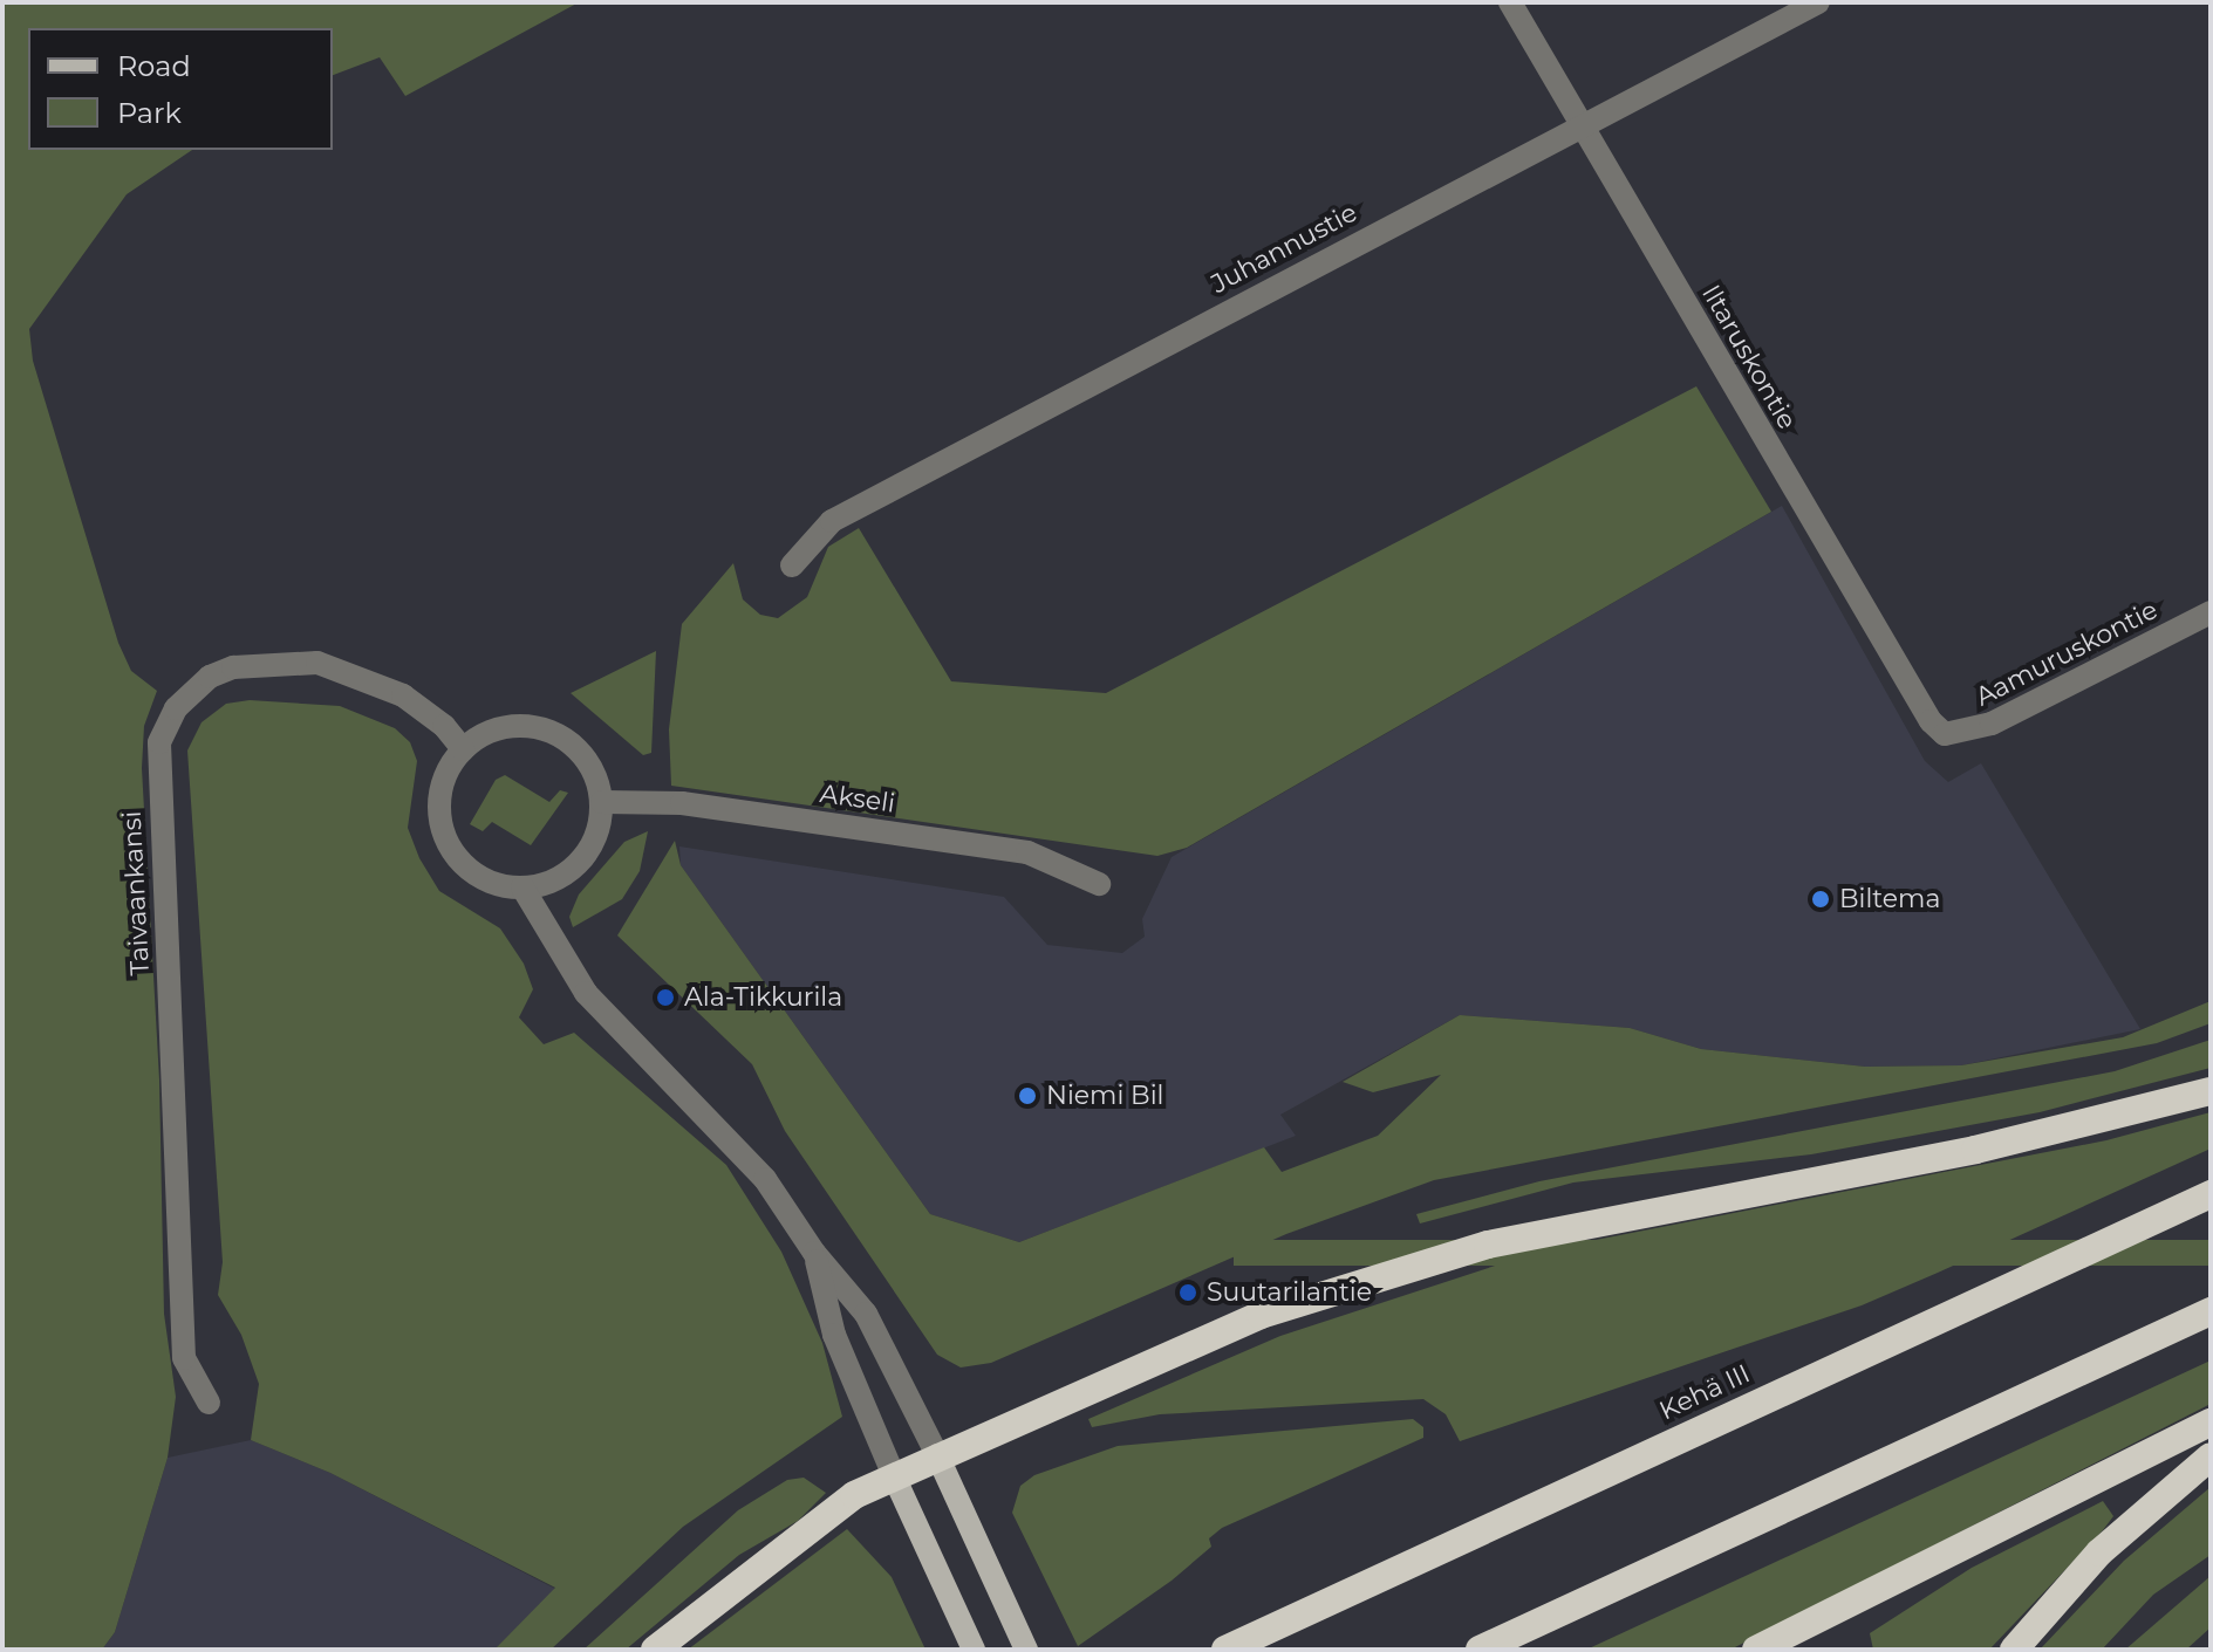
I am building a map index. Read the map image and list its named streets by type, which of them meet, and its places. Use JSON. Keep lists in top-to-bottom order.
{
  "streets": {
    "highway": ["Kehä III"],
    "street": [
      "Juhannustie",
      "Iltaruskontie",
      "Aamuruskontie",
      "Akseli",
      "Taivaankansi"
    ]
  },
  "crossings": [
    ["Juhannustie", "Iltaruskontie"],
    ["Iltaruskontie", "Aamuruskontie"],
    ["Akseli", "Taivaankansi"]
  ],
  "places": [
    "Biltema",
    "Ala-Tikkurila",
    "Niemi Bil",
    "Suutarilantie"
  ],
  "legend": ["Road", "Park"]
}
